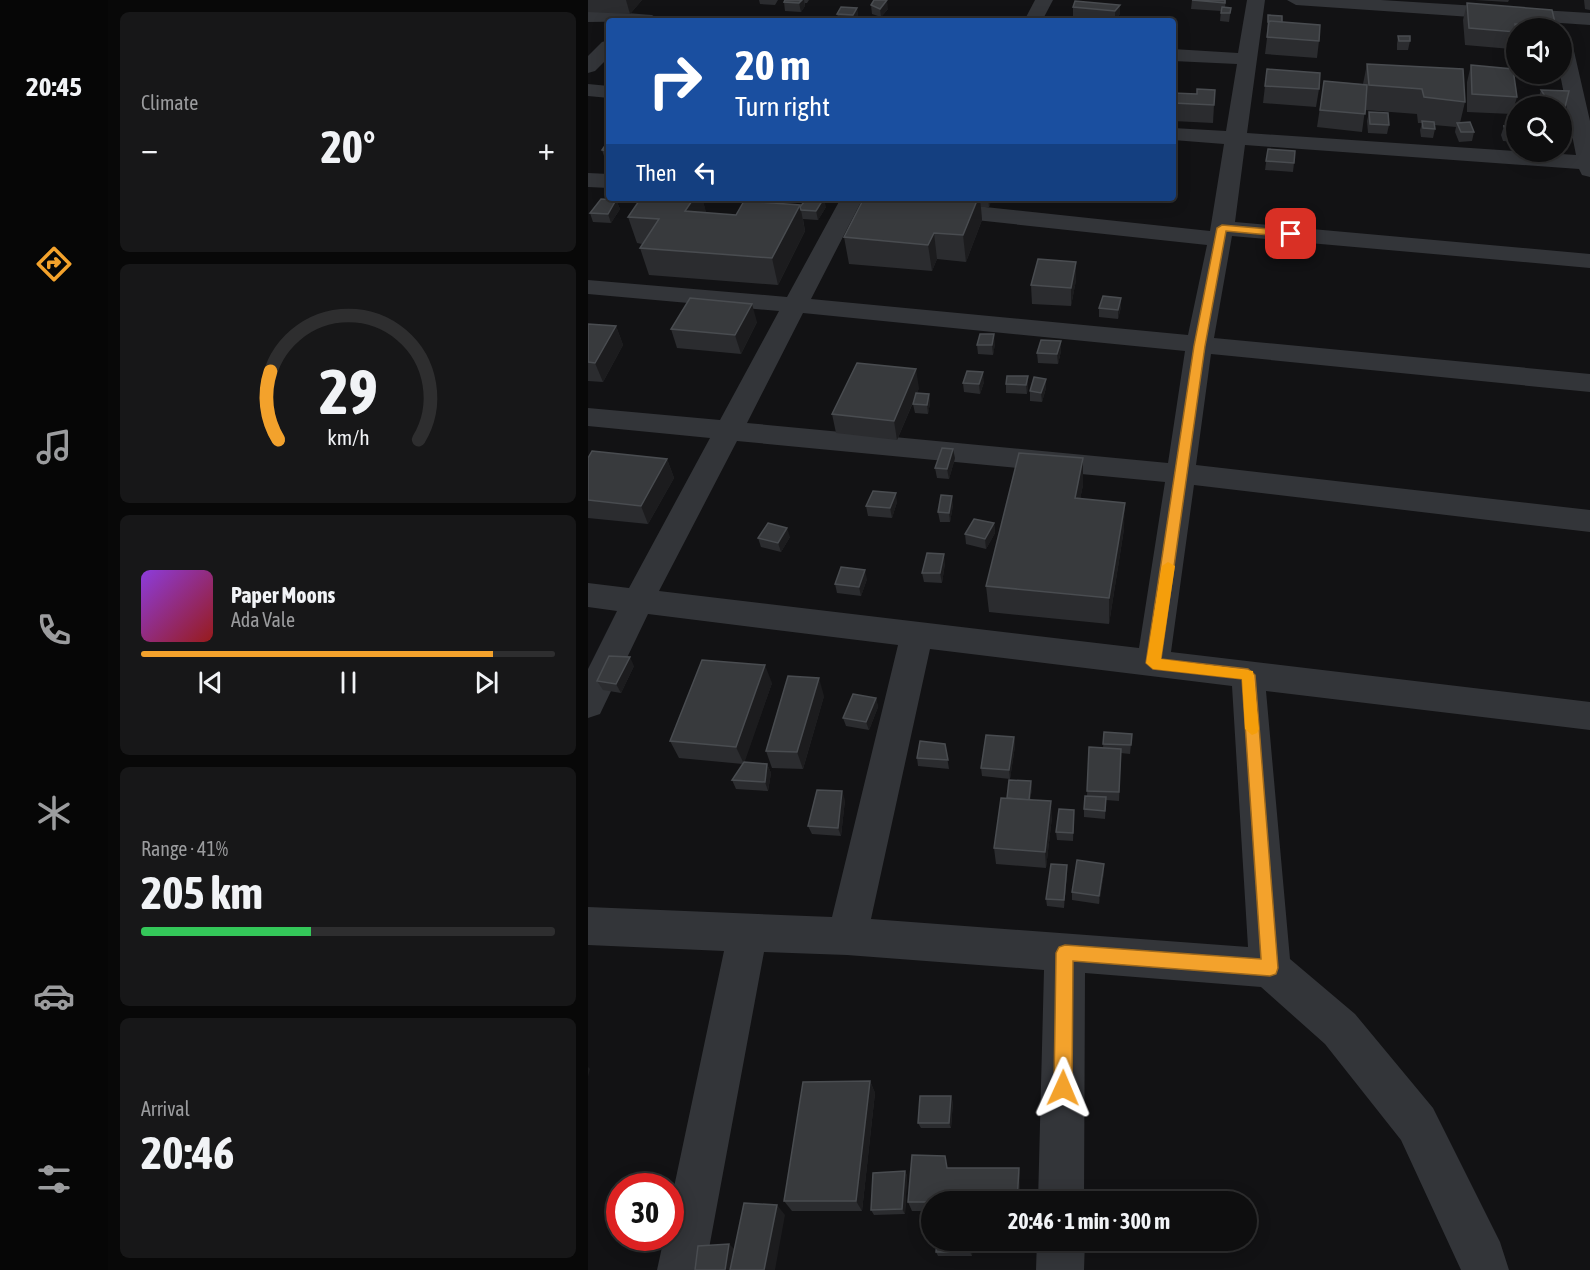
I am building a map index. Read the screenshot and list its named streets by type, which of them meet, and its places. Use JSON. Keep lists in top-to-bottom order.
{
  "page": {
    "tabs": "20:45",
    "tile": [
      "Climate",
      ["Range · 41%", "205 km"],
      ["Arrival", "20:46"]
    ],
    "turn": ["20 m", "Turn right"],
    "heat": ["−", "20°", "+"],
    "then": "Then",
    "song": ["Paper Moons", "Ada Vale"],
    "limit": "30",
    "trip": "20:46 · 1 min · 300 m",
    "gauge": ["29", "km/h"]
  }
}
